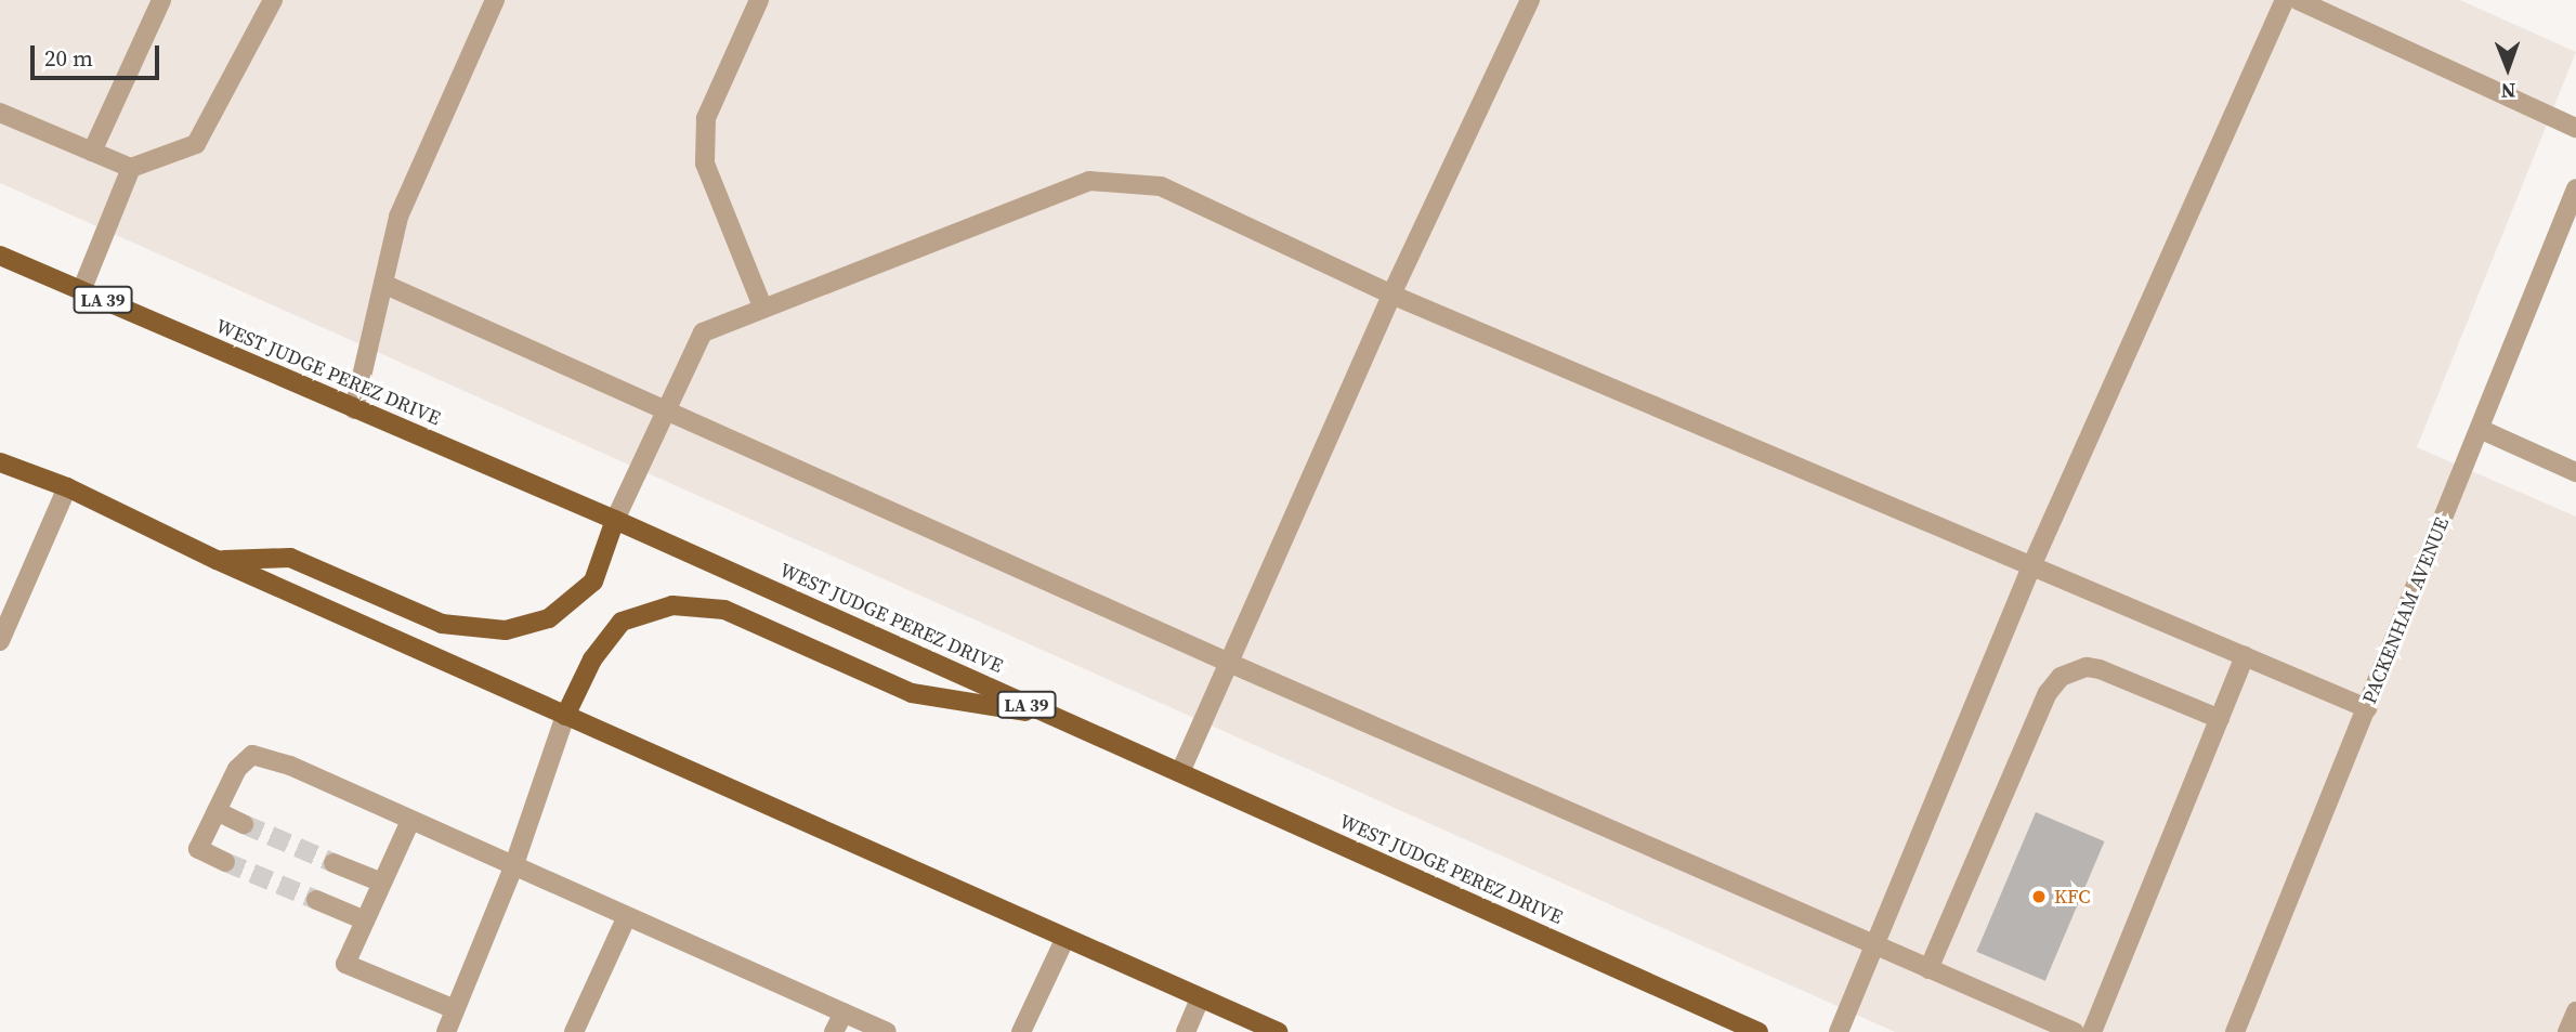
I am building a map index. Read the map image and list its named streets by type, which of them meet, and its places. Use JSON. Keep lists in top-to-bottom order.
{
  "streets": {
    "main road": ["LA 39", "WEST JUDGE PEREZ DRIVE"],
    "street": ["PACKENHAM AVENUE"]
  },
  "places": ["KFC"],
  "scale_bar": "20 m",
  "north": "bottom"
}
